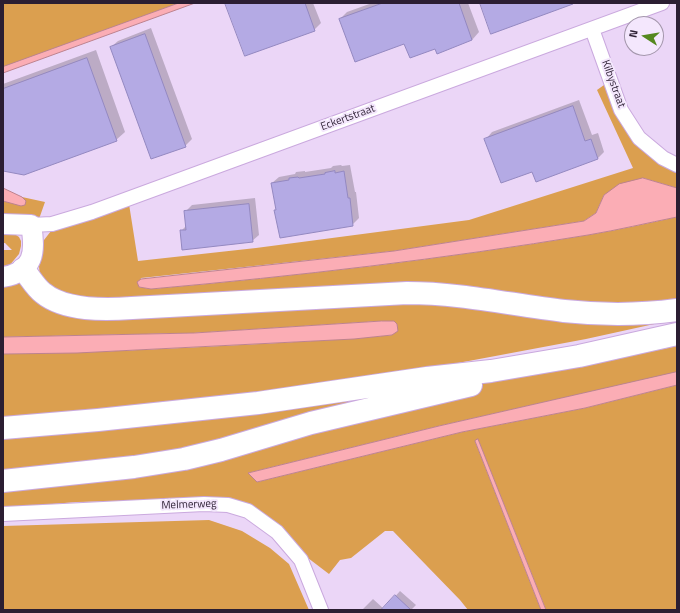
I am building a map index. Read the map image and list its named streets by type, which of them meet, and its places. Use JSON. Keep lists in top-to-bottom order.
{
  "streets": {
    "street": ["Kilbystraat", "Eckertstraat", "Melmerweg"]
  },
  "crossings": [
    ["Kilbystraat", "Eckertstraat"]
  ],
  "north": "left"
}
